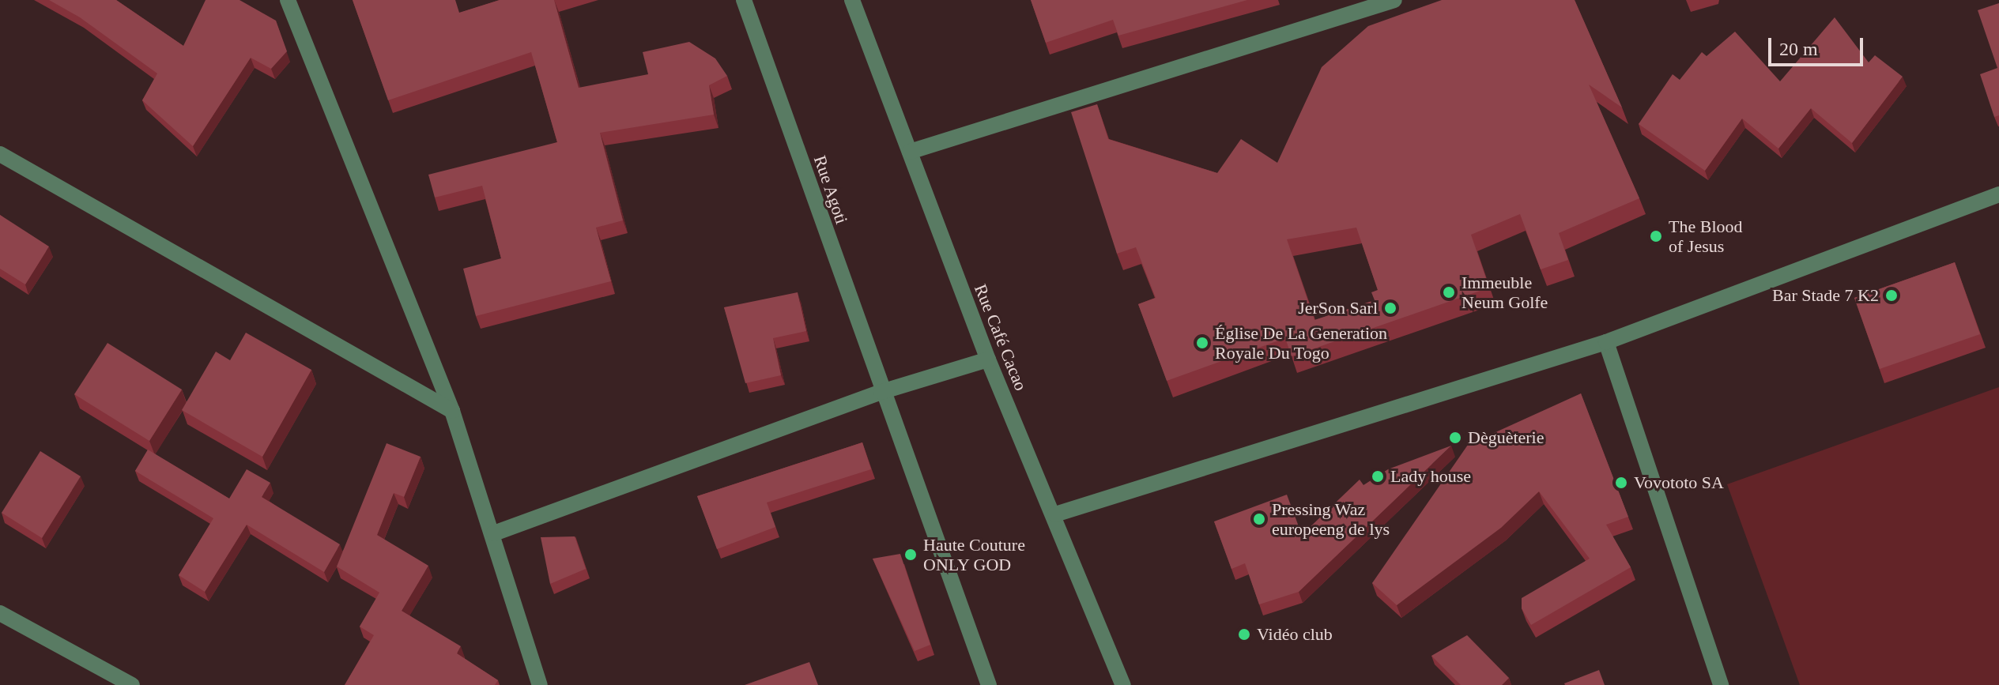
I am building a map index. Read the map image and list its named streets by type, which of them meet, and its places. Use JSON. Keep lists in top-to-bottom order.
{
  "streets": {
    "street": ["Rue Agoti", "Rue Café Cacao"]
  },
  "places": [
    "The Blood of Jesus",
    "Immeuble Neum Golfe",
    "Bar Stade 7 K2",
    "JerSon Sarl",
    "Église De La Generation Royale Du Togo",
    "Dèguèterie",
    "Lady house",
    "Vovototo SA",
    "Pressing Waz europeeng de lys",
    "Haute Couture ONLY GOD",
    "Vidéo club"
  ],
  "scale_bar": "20 m"
}
